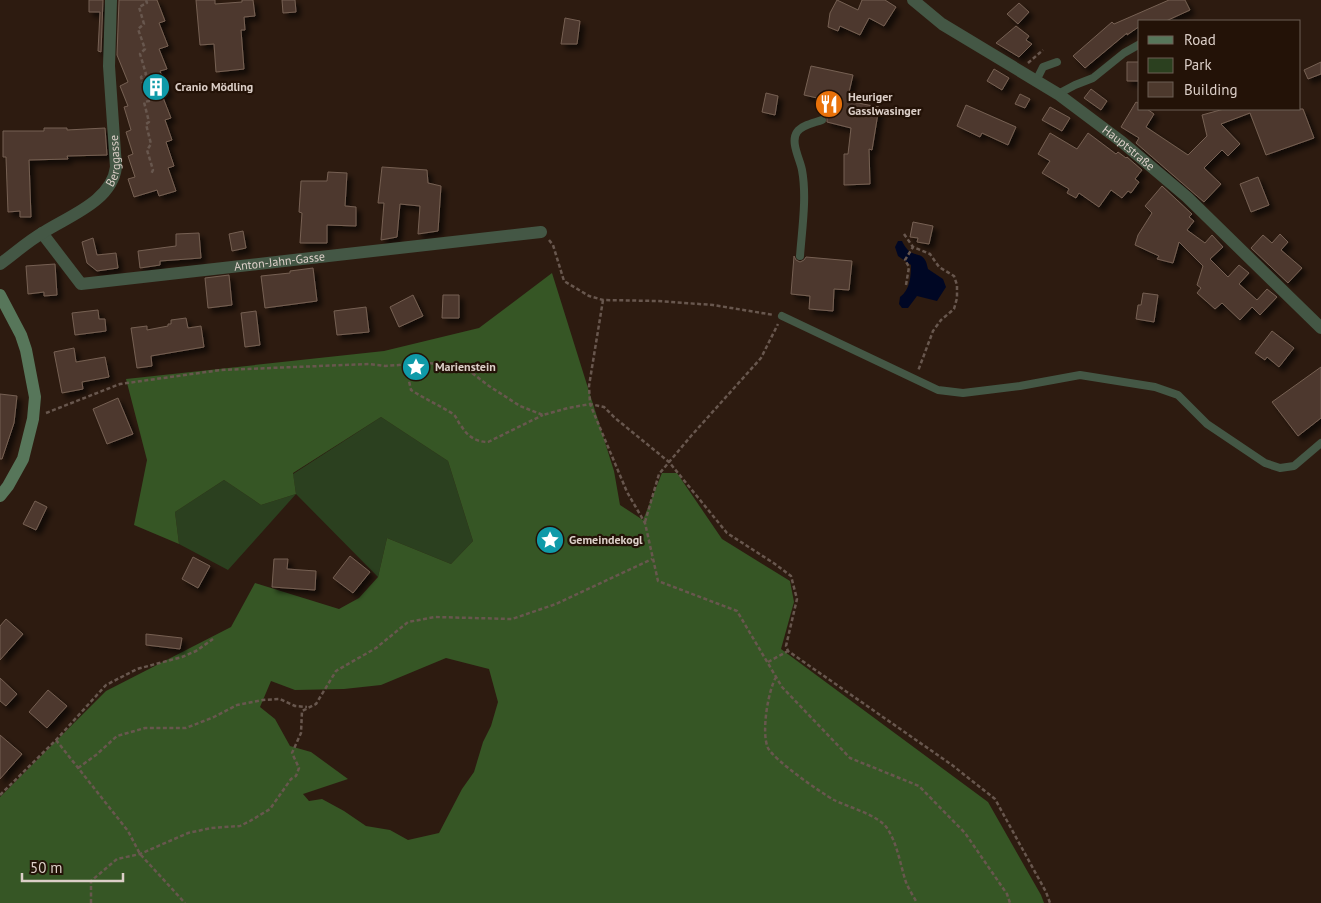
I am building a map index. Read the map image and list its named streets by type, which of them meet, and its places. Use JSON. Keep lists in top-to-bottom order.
{
  "streets": {
    "street": ["Hauptstraße", "Berggasse", "Anton-Jahn-Gasse"]
  },
  "crossings": [
    ["Berggasse", "Anton-Jahn-Gasse"]
  ],
  "places": {
    "building": ["Cranio Mödling"],
    "restaurant": ["Heuriger Gasslwasinger"],
    "place": ["Marienstein", "Gemeindekogl"]
  },
  "legend": ["Road", "Park", "Building"],
  "scale_bar": "50 m"
}
